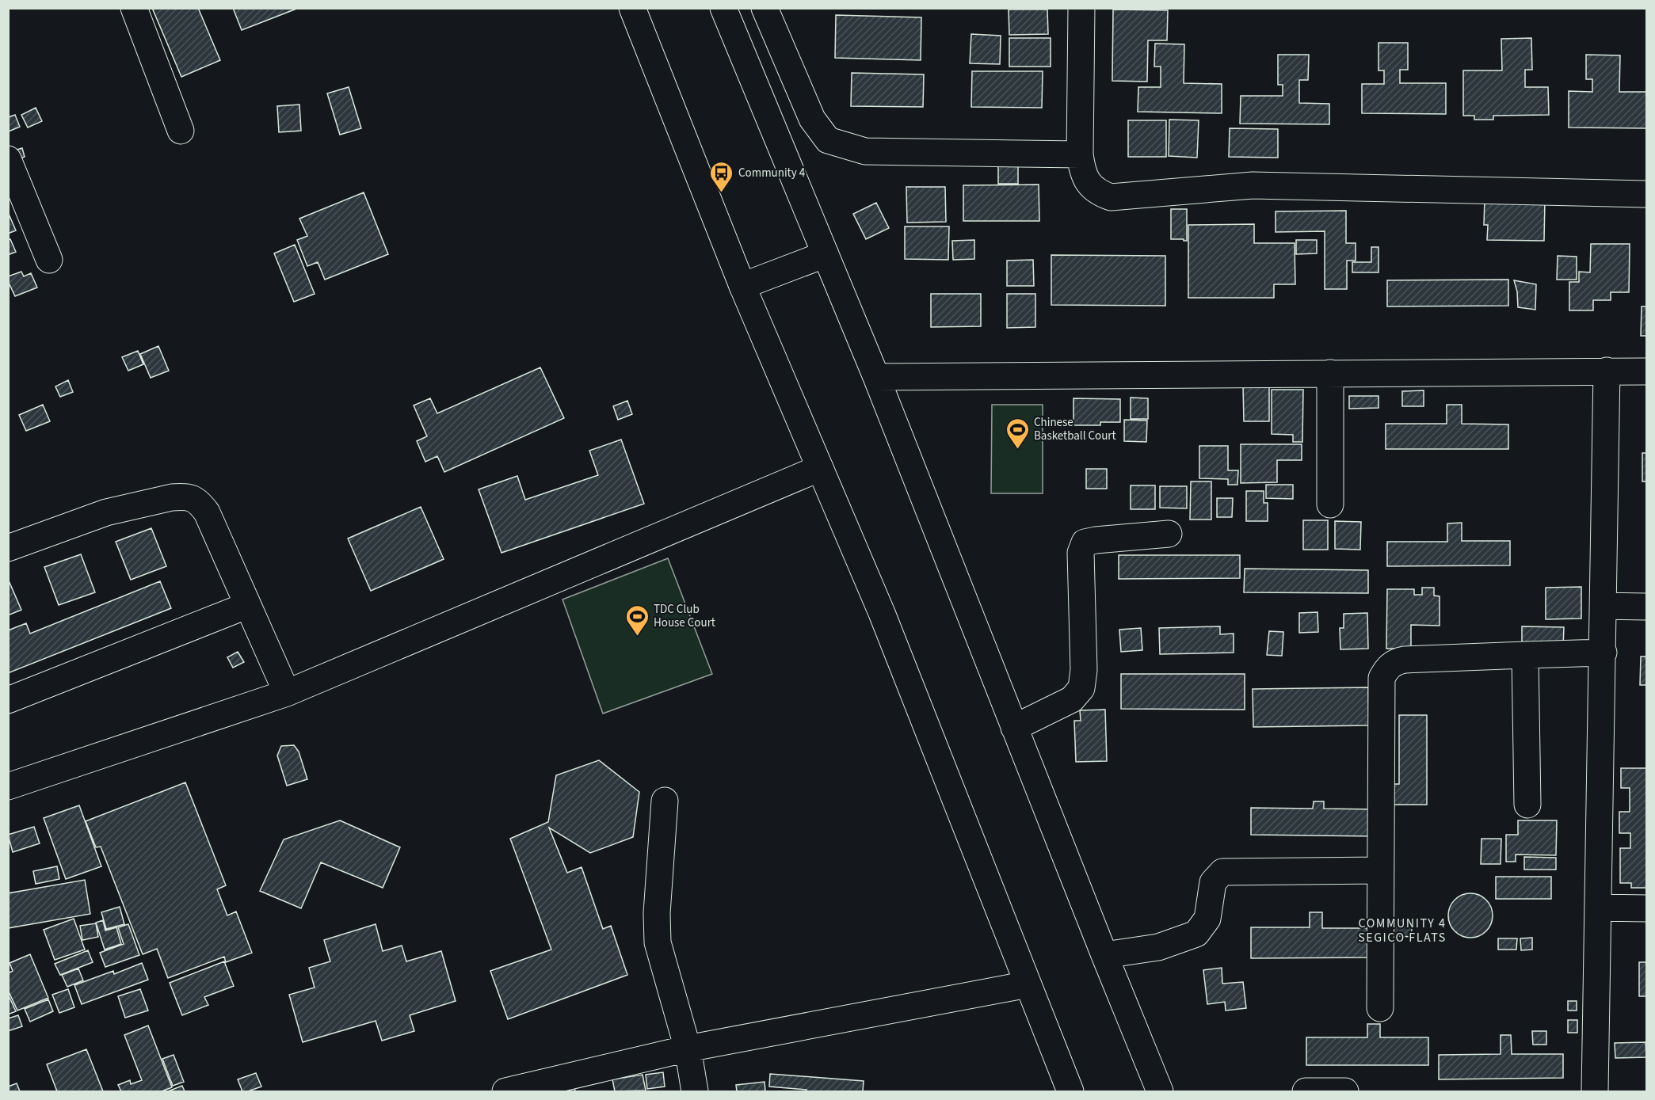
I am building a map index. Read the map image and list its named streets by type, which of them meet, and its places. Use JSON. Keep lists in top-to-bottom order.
{
  "districts": ["COMMUNITY 4 SEGICO FLATS"],
  "places": {
    "bus stop": ["Community 4"],
    "sports": ["Chinese Basketball Court", "TDC Club House Court"]
  }
}
